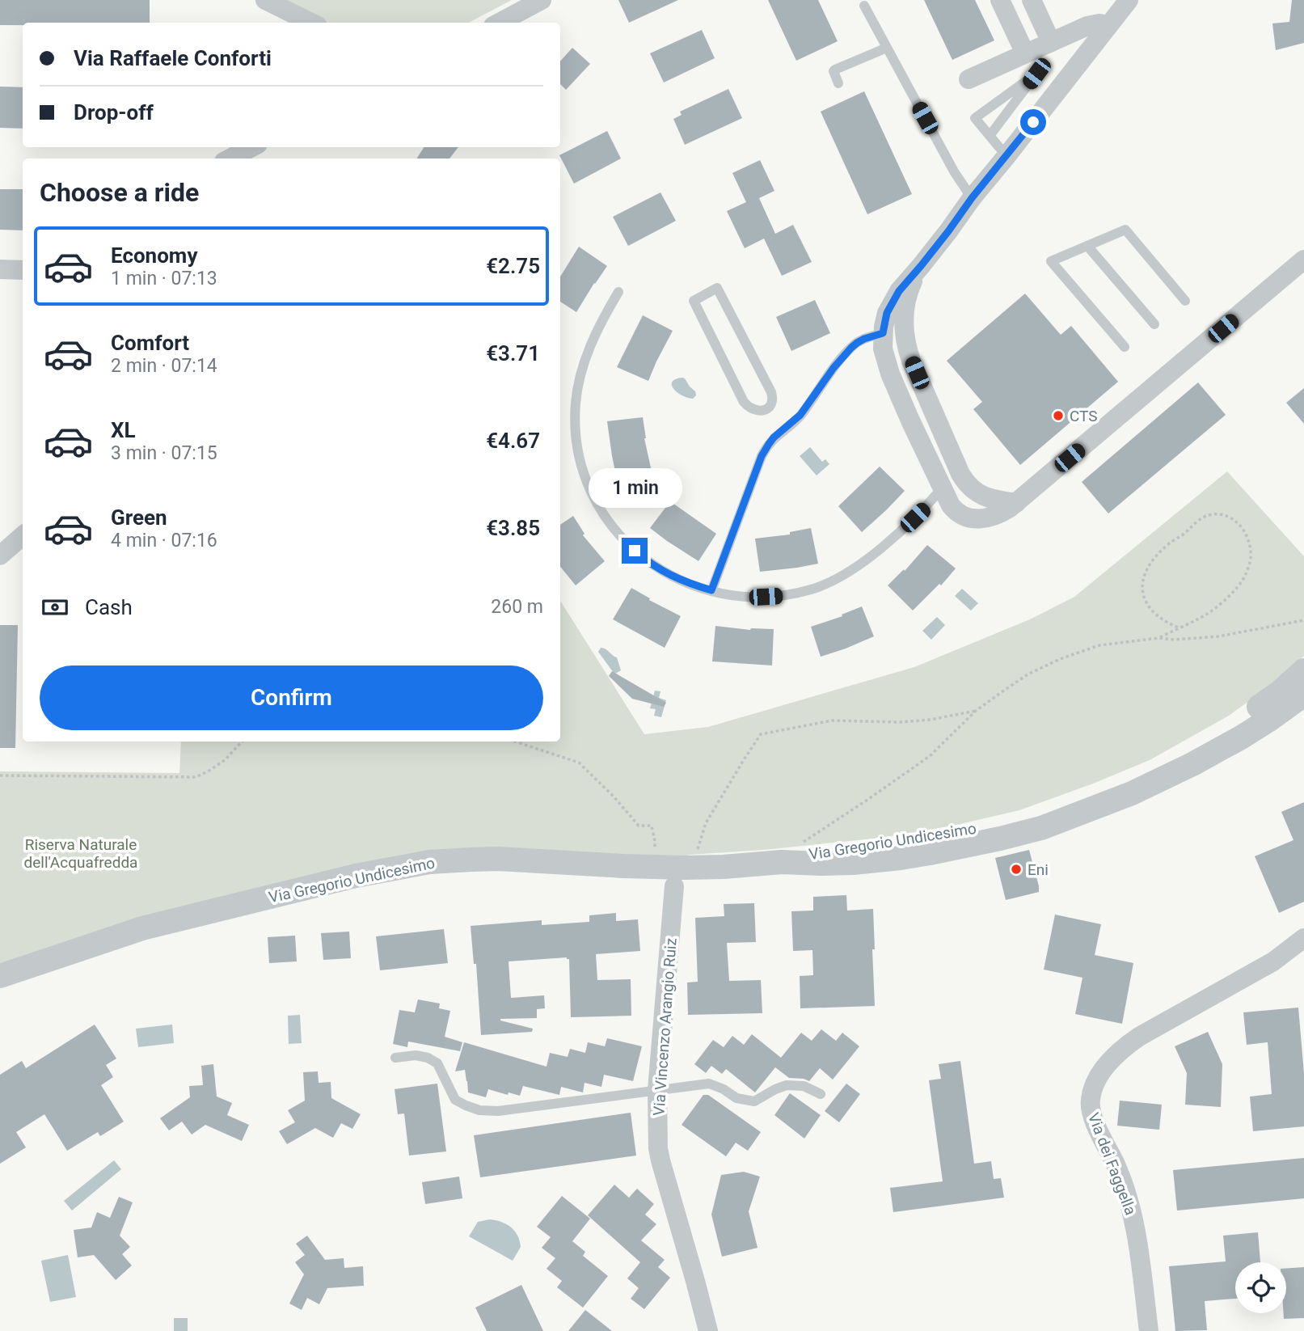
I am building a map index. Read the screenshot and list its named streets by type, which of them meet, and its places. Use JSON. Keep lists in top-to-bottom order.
{
  "streets": {
    "street": ["Via Gregorio Undicesimo", "Via Vincenzo Arangio Ruiz", "Via dei Faggella"]
  },
  "parks": ["Riserva Naturale dell'Acquafredda"],
  "places": ["CTS", "Eni"],
  "page": {
    "banner": ["Via Raffaele Conforti", "Drop-off"],
    "heading": "Choose a ride",
    "list": [
      {
        "name": "Economy",
        "note": "1 min · 07:13",
        "value": "€2.75"
      },
      {
        "name": "Comfort",
        "note": "2 min · 07:14",
        "value": "€3.71"
      },
      {
        "name": "XL",
        "note": "3 min · 07:15",
        "value": "€4.67"
      },
      {
        "name": "Green",
        "note": "4 min · 07:16",
        "value": "€3.85"
      }
    ],
    "bubble": "1 min",
    "pay": ["Cash", "260 m"],
    "buttons": "Confirm"
  }
}
